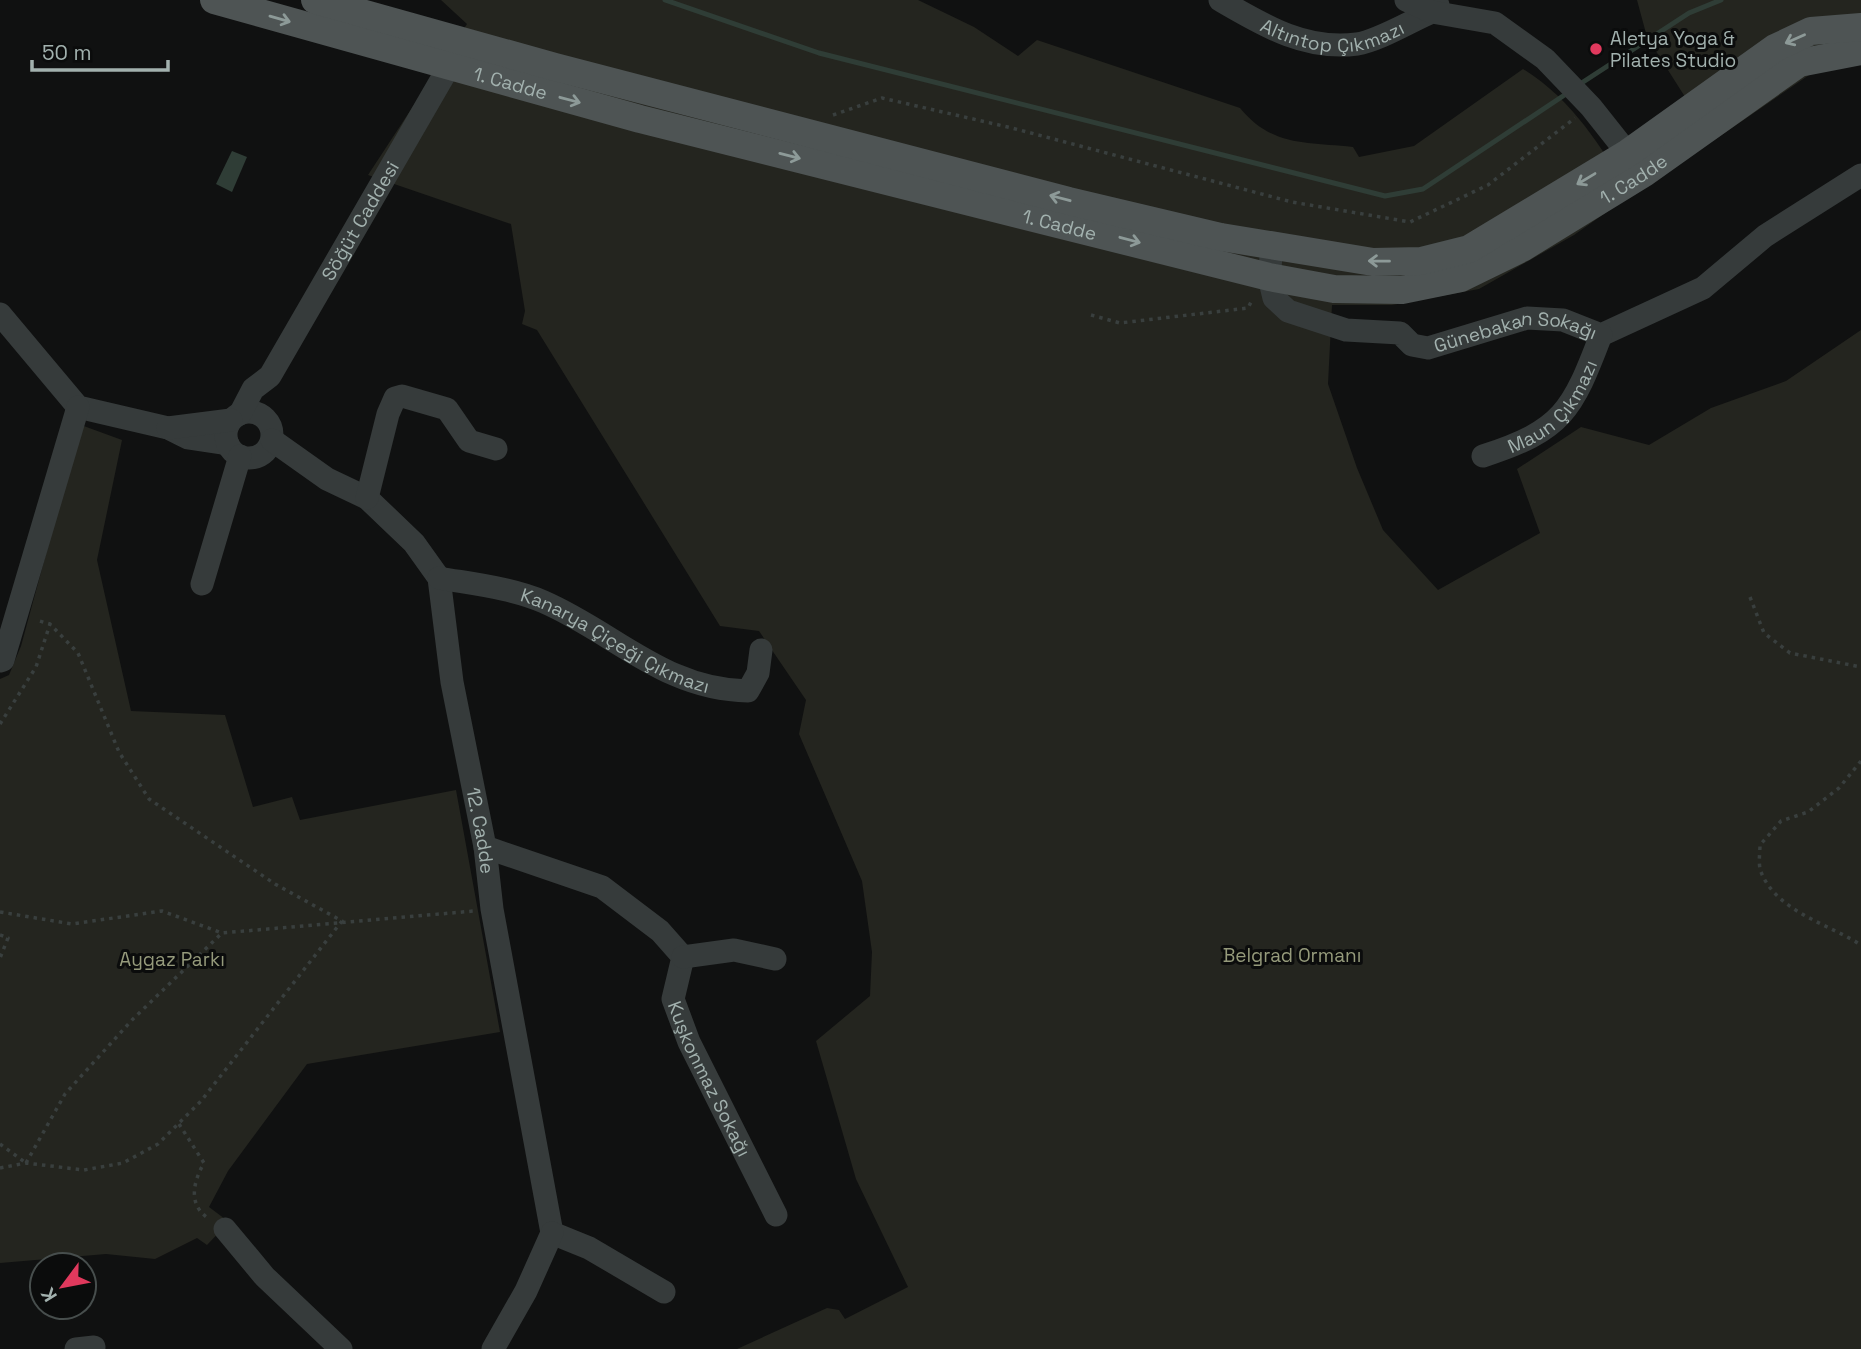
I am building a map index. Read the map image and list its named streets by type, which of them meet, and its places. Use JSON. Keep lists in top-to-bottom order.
{
  "streets": {
    "main road": ["1. Cadde"],
    "street": [
      "Altıntop Çıkmazı",
      "Söğüt Caddesi",
      "Günebakan Sokağı",
      "Maun Çıkmazı",
      "Kanarya Çiçeği Çıkmazı",
      "12. Cadde",
      "Kuşkonmaz Sokağı"
    ]
  },
  "crossings": [
    ["1. Cadde", "Söğüt Caddesi"],
    ["1. Cadde", "Günebakan Sokağı"],
    ["Günebakan Sokağı", "Maun Çıkmazı"],
    ["Kanarya Çiçeği Çıkmazı", "12. Cadde"]
  ],
  "parks": ["Belgrad Ormanı", "Aygaz Parkı"],
  "places": ["Aletya Yoga & Pilates Studio"],
  "scale_bar": "50 m",
  "north": "bottom left"
}
